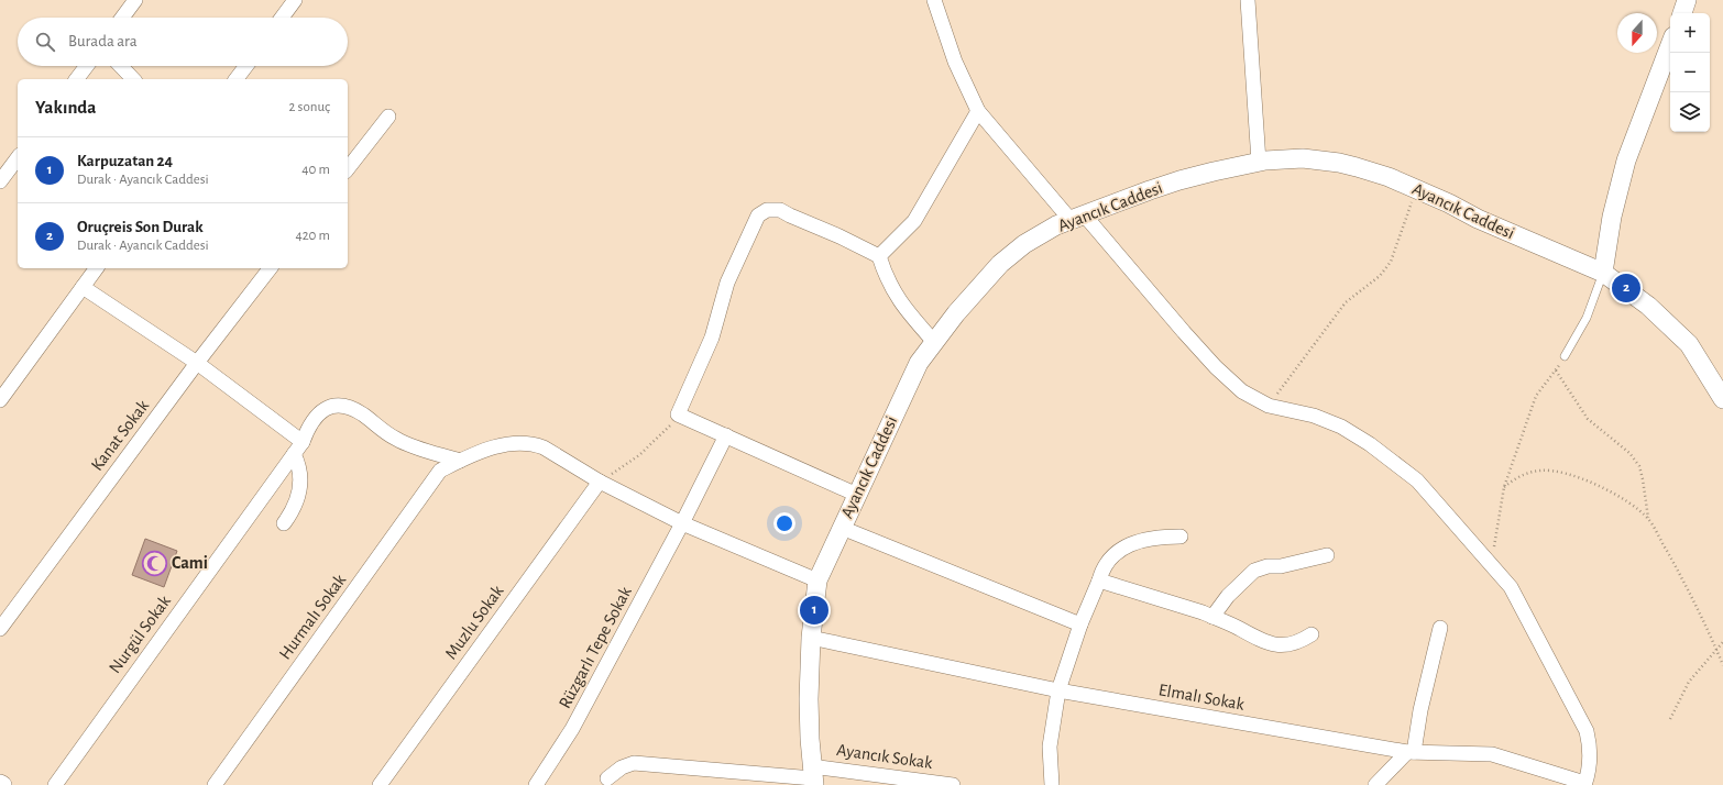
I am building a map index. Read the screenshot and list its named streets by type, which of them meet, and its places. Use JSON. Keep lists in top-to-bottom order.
{
  "streets": {
    "street": [
      "Ayancık Caddesi",
      "Kanat Sokak",
      "Hurmalı Sokak",
      "Muzlu Sokak",
      "Nurgül Sokak",
      "Rüzgarlı Tepe Sokak",
      "Elmalı Sokak",
      "Ayancık Sokak"
    ]
  },
  "crossings": [
    ["Ayancık Caddesi", "Elmalı Sokak"],
    ["Ayancık Caddesi", "Ayancık Sokak"],
    ["Hurmalı Sokak", "Nurgül Sokak"]
  ],
  "places": {
    "mosque": ["Cami"]
  },
  "north": "bottom",
  "page": {
    "map_buttons": ["+", "−"],
    "search": "Burada ara",
    "heading": ["Yakında", "2 sonuç"],
    "list": [
      {
        "mark": "1",
        "name": "Karpuzatan 24",
        "note": "Durak · Ayancık Caddesi",
        "value": "40 m"
      },
      {
        "mark": "2",
        "name": "Oruçreis Son Durak",
        "note": "Durak · Ayancık Caddesi",
        "value": "420 m"
      }
    ],
    "pins": ["2", "1"]
  }
}
